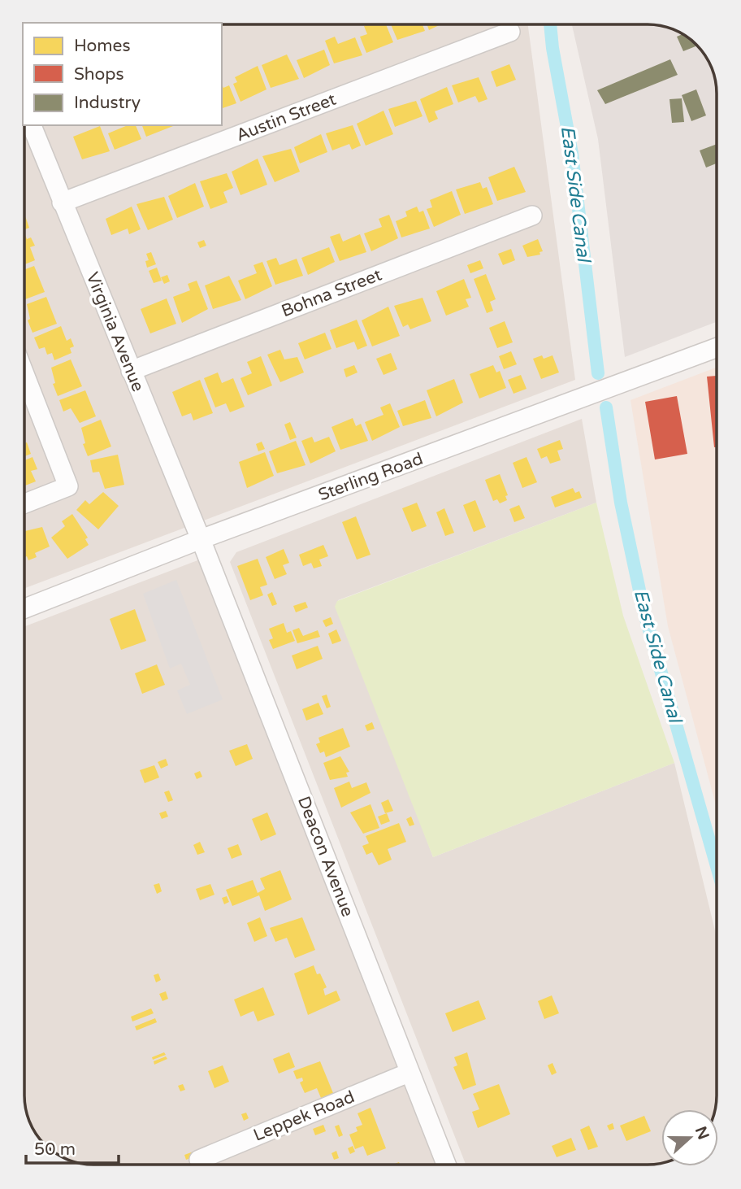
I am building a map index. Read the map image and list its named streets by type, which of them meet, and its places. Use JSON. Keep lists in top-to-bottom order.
{
  "streets": {
    "street": [
      "Austin Street",
      "Bohna Street",
      "Virginia Avenue",
      "Sterling Road",
      "Deacon Avenue",
      "Leppek Road"
    ]
  },
  "crossings": [
    ["Austin Street", "Virginia Avenue"],
    ["Bohna Street", "Virginia Avenue"],
    ["Virginia Avenue", "Sterling Road"],
    ["Virginia Avenue", "Deacon Avenue"],
    ["Sterling Road", "Deacon Avenue"],
    ["Deacon Avenue", "Leppek Road"]
  ],
  "water": ["East Side Canal"],
  "legend": ["Homes", "Shops", "Industry"],
  "scale_bar": "50 m",
  "north": "right"
}
